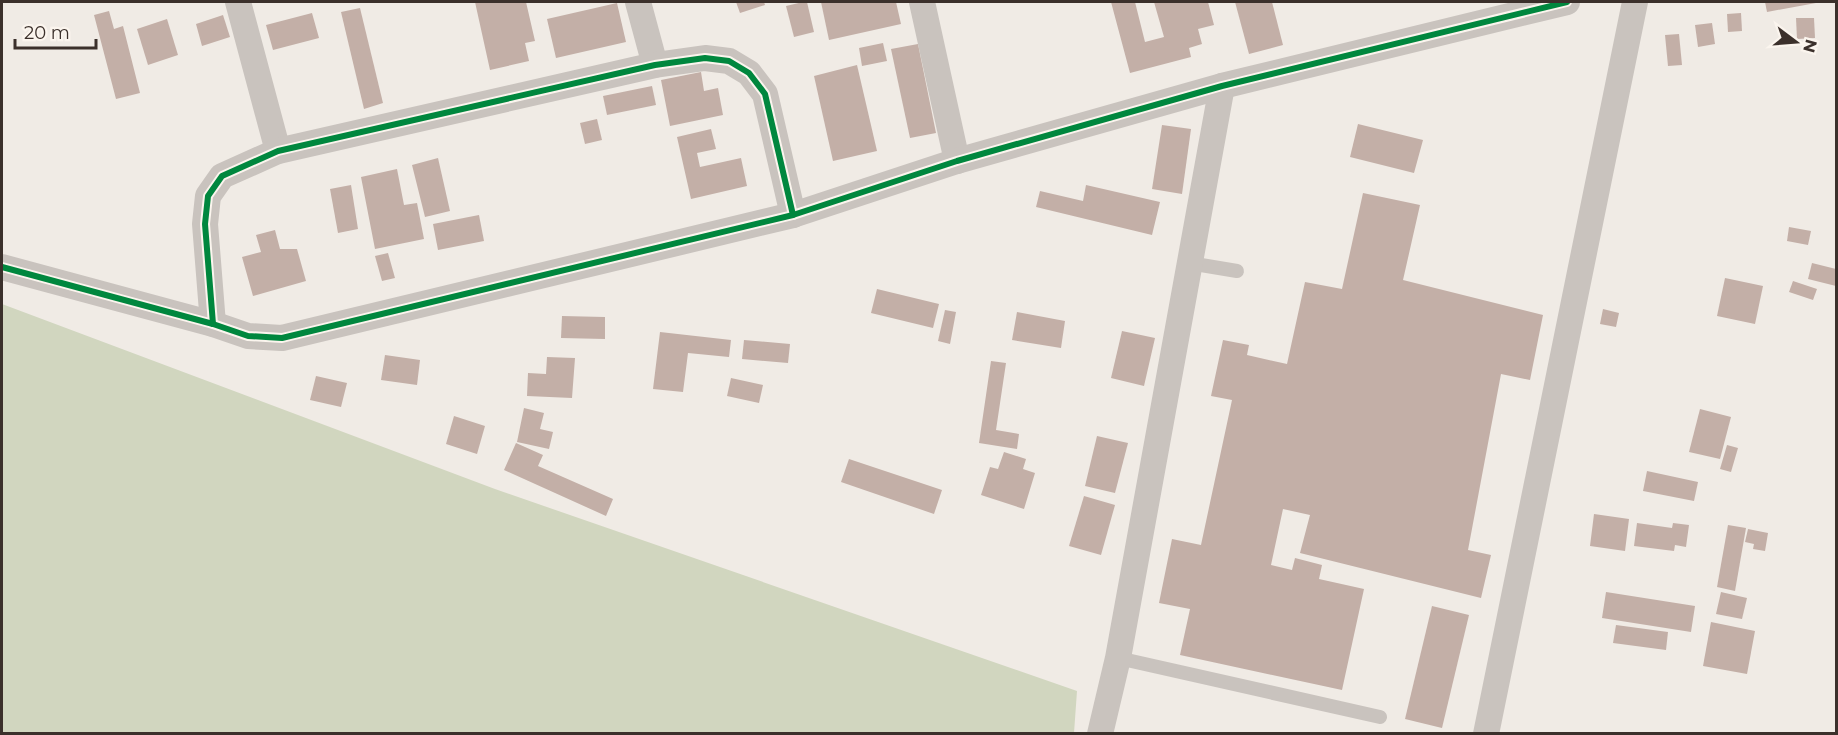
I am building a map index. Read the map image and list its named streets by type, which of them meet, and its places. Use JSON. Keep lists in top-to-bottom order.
{
  "scale_bar": "20 m",
  "north": "right"
}
